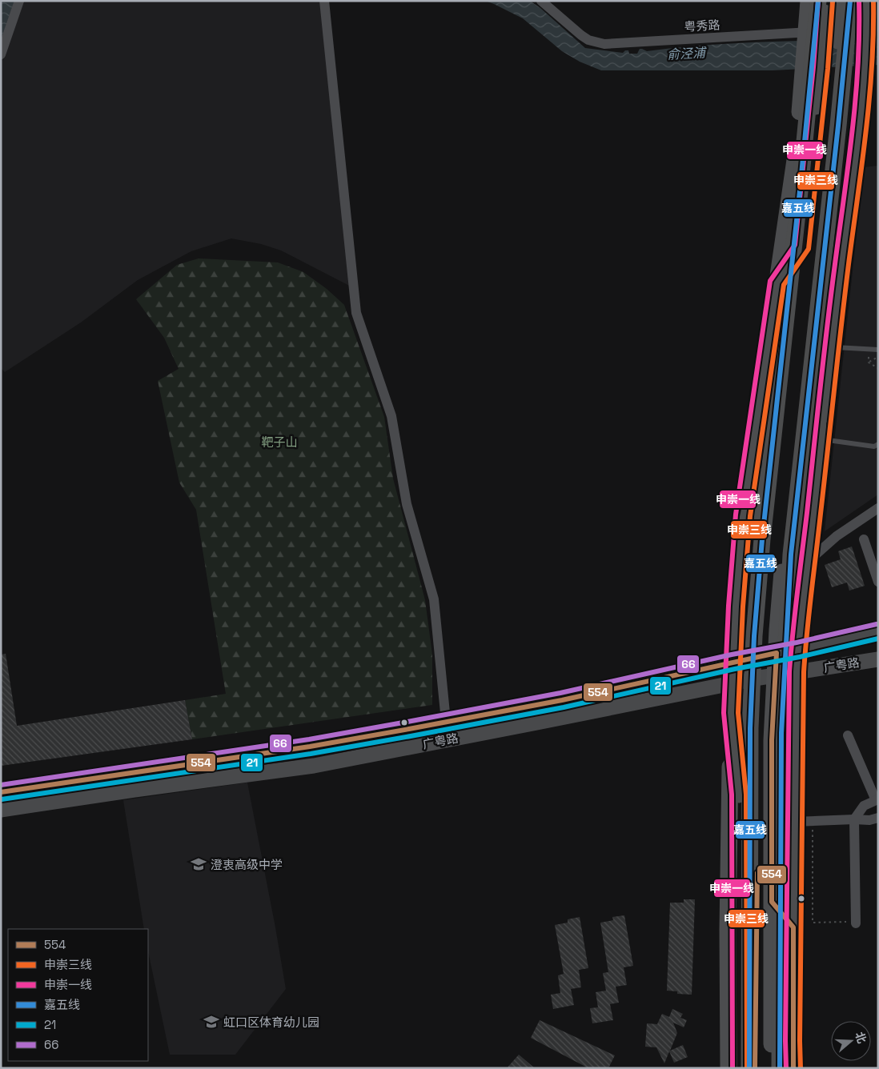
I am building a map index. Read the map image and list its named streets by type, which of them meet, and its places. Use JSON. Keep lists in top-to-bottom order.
{
  "streets": {
    "main road": ["广粤路"],
    "street": ["粤秀路"]
  },
  "water": ["俞泾浦"],
  "parks": ["靶子山"],
  "places": {
    "school or university": ["澄衷高级中学", "虹口区体育幼儿园"]
  },
  "lines": [
    "transit line 申崇三线",
    "transit line 申崇一线",
    "transit line 嘉五线",
    "transit line 66",
    "transit line 21",
    "transit line 554"
  ],
  "legend": [
    "554",
    "申崇三线",
    "申崇一线",
    "嘉五线",
    "21",
    "66"
  ],
  "north": "right"
}
